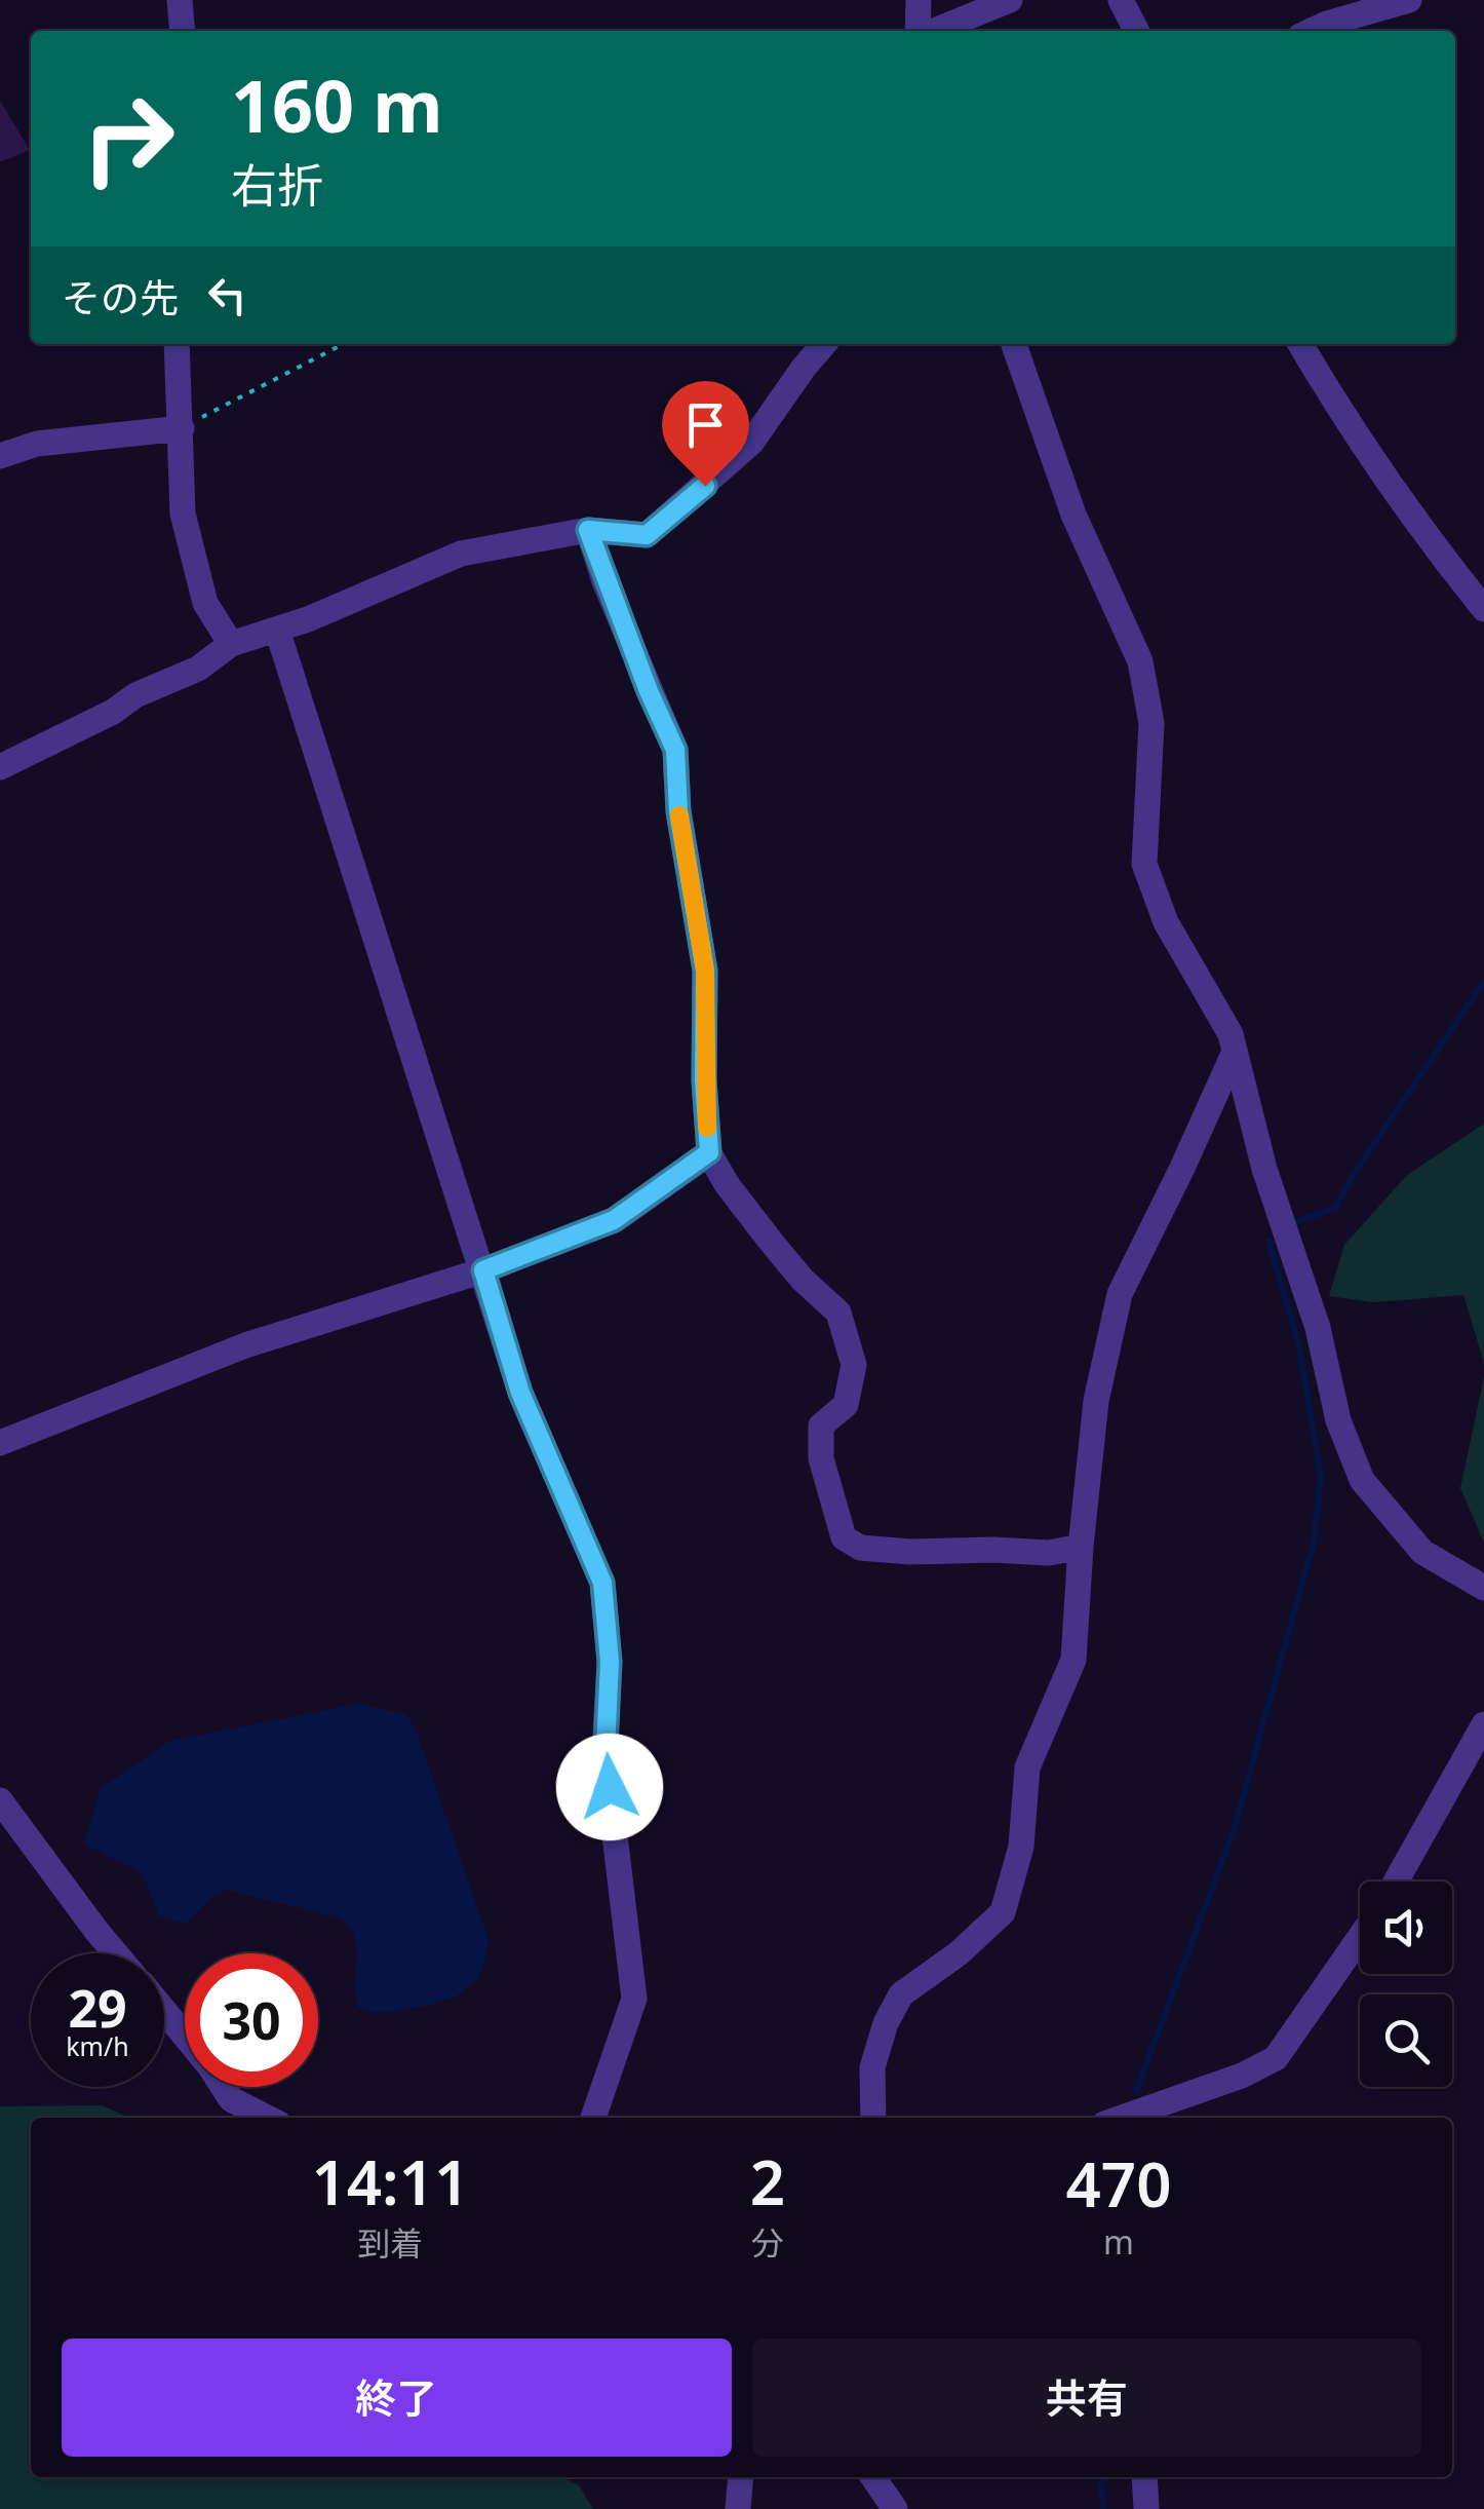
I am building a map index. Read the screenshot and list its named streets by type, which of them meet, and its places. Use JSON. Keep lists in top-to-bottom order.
{
  "page": {
    "turn": ["160 m", "右折"],
    "then": "その先",
    "speed": "29 km/h",
    "limit": "30",
    "eta": [
      "14:11",
      "到着",
      "2",
      "分",
      "470",
      "m"
    ],
    "buttons": ["終了", "共有"]
  }
}
